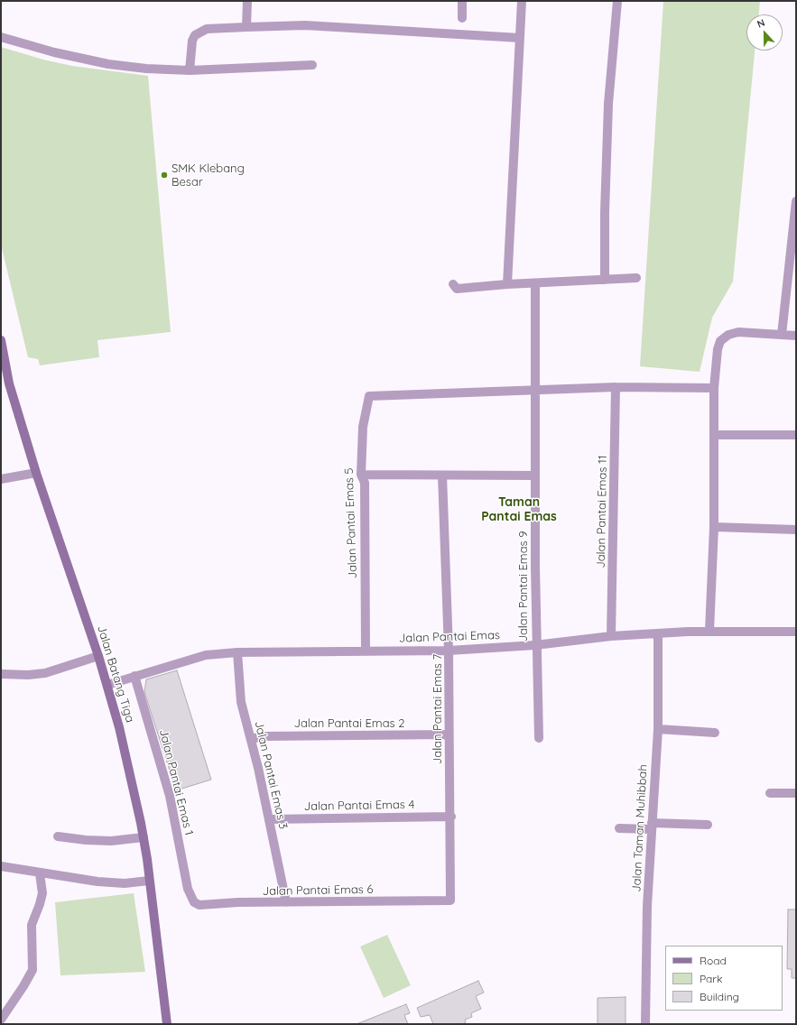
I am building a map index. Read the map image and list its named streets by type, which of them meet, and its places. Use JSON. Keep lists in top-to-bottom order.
{
  "streets": {
    "main road": ["Jalan Batang Tiga"],
    "street": [
      "Jalan Pantai Emas 11",
      "Jalan Pantai Emas 5",
      "Jalan Pantai Emas 9",
      "Jalan Pantai Emas",
      "Jalan Pantai Emas 7",
      "Jalan Pantai Emas 2",
      "Jalan Pantai Emas 3",
      "Jalan Pantai Emas 1",
      "Jalan Pantai Emas 4",
      "Jalan Taman Muhibbah",
      "Jalan Pantai Emas 6"
    ]
  },
  "crossings": [
    ["Jalan Pantai Emas 11", "Jalan Pantai Emas"],
    ["Jalan Pantai Emas 5", "Jalan Pantai Emas 9"],
    ["Jalan Pantai Emas 5", "Jalan Pantai Emas"],
    ["Jalan Pantai Emas 9", "Jalan Pantai Emas"],
    ["Jalan Pantai Emas", "Jalan Batang Tiga"],
    ["Jalan Pantai Emas", "Jalan Pantai Emas 7"],
    ["Jalan Pantai Emas", "Jalan Pantai Emas 3"],
    ["Jalan Pantai Emas", "Jalan Pantai Emas 1"],
    ["Jalan Pantai Emas", "Jalan Taman Muhibbah"],
    ["Jalan Pantai Emas 7", "Jalan Pantai Emas 2"],
    ["Jalan Pantai Emas 7", "Jalan Pantai Emas 4"],
    ["Jalan Pantai Emas 7", "Jalan Pantai Emas 6"],
    ["Jalan Pantai Emas 2", "Jalan Pantai Emas 3"],
    ["Jalan Pantai Emas 3", "Jalan Pantai Emas 4"],
    ["Jalan Pantai Emas 3", "Jalan Pantai Emas 6"],
    ["Jalan Pantai Emas 1", "Jalan Pantai Emas 6"]
  ],
  "districts": ["Taman Pantai Emas"],
  "places": ["SMK Klebang Besar"],
  "legend": ["Road", "Park", "Building"],
  "north": "top"
}
